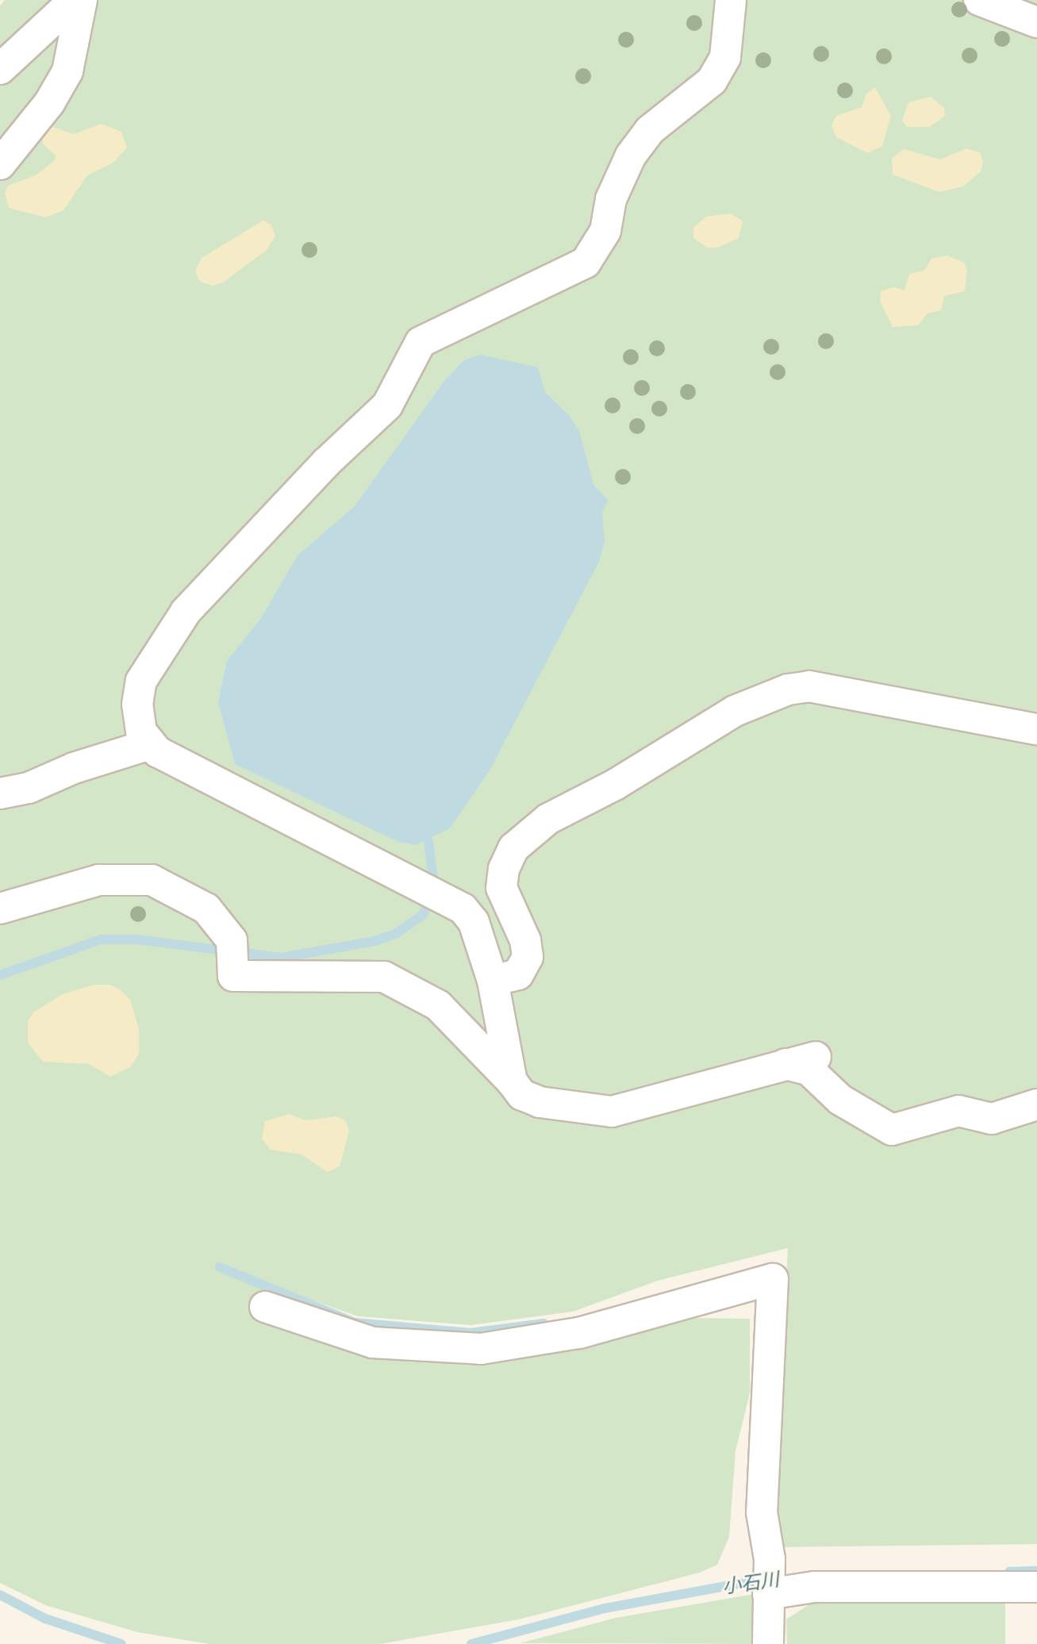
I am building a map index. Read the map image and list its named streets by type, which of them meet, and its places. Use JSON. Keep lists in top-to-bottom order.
{
  "water": ["小石川"]
}
